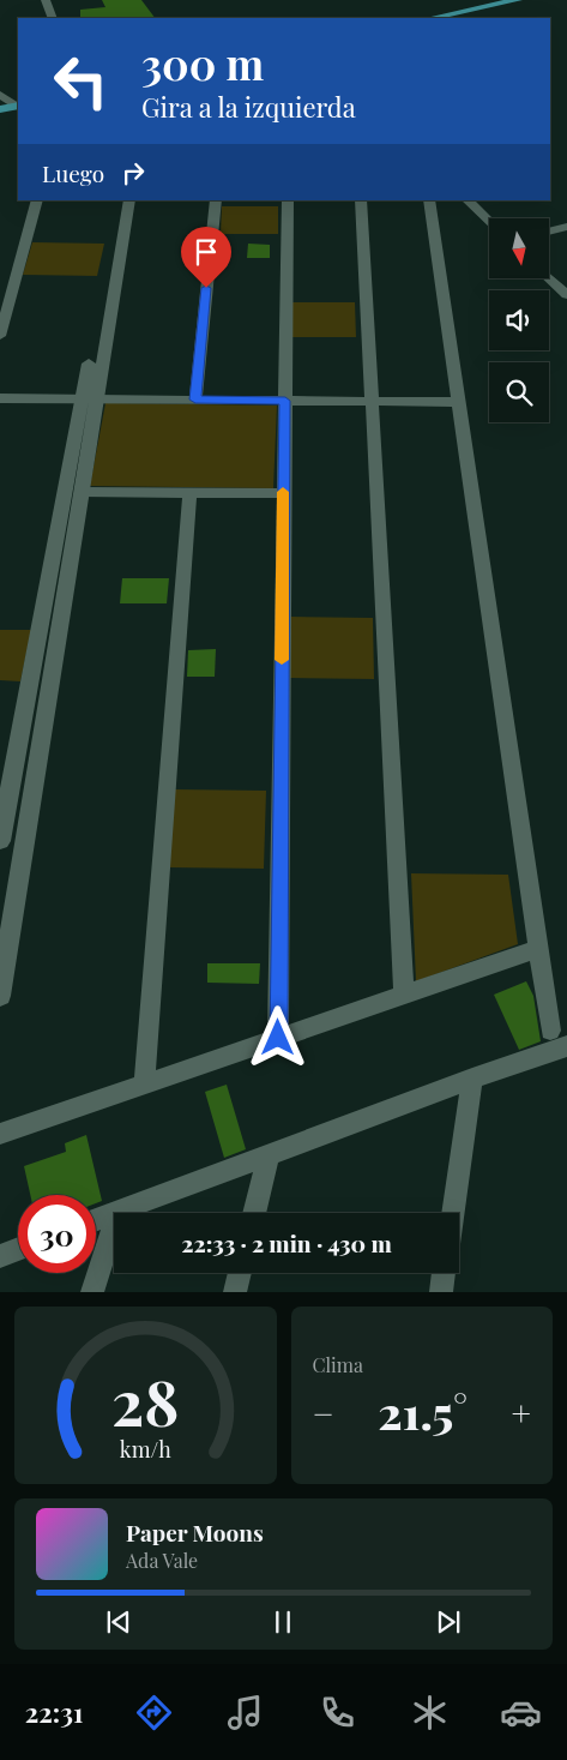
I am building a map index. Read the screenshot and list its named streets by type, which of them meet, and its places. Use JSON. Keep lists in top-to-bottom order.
{
  "north": "bottom",
  "page": {
    "turn": ["300 m", "Gira a la izquierda"],
    "then": "Luego",
    "limit": "30",
    "trip": "22:33 · 2 min · 430 m",
    "tile": "Clima",
    "heat": ["−", "21.5°", "+"],
    "song": ["Paper Moons", "Ada Vale"],
    "tabs": "22:31",
    "gauge": ["28", "km/h"]
  }
}
